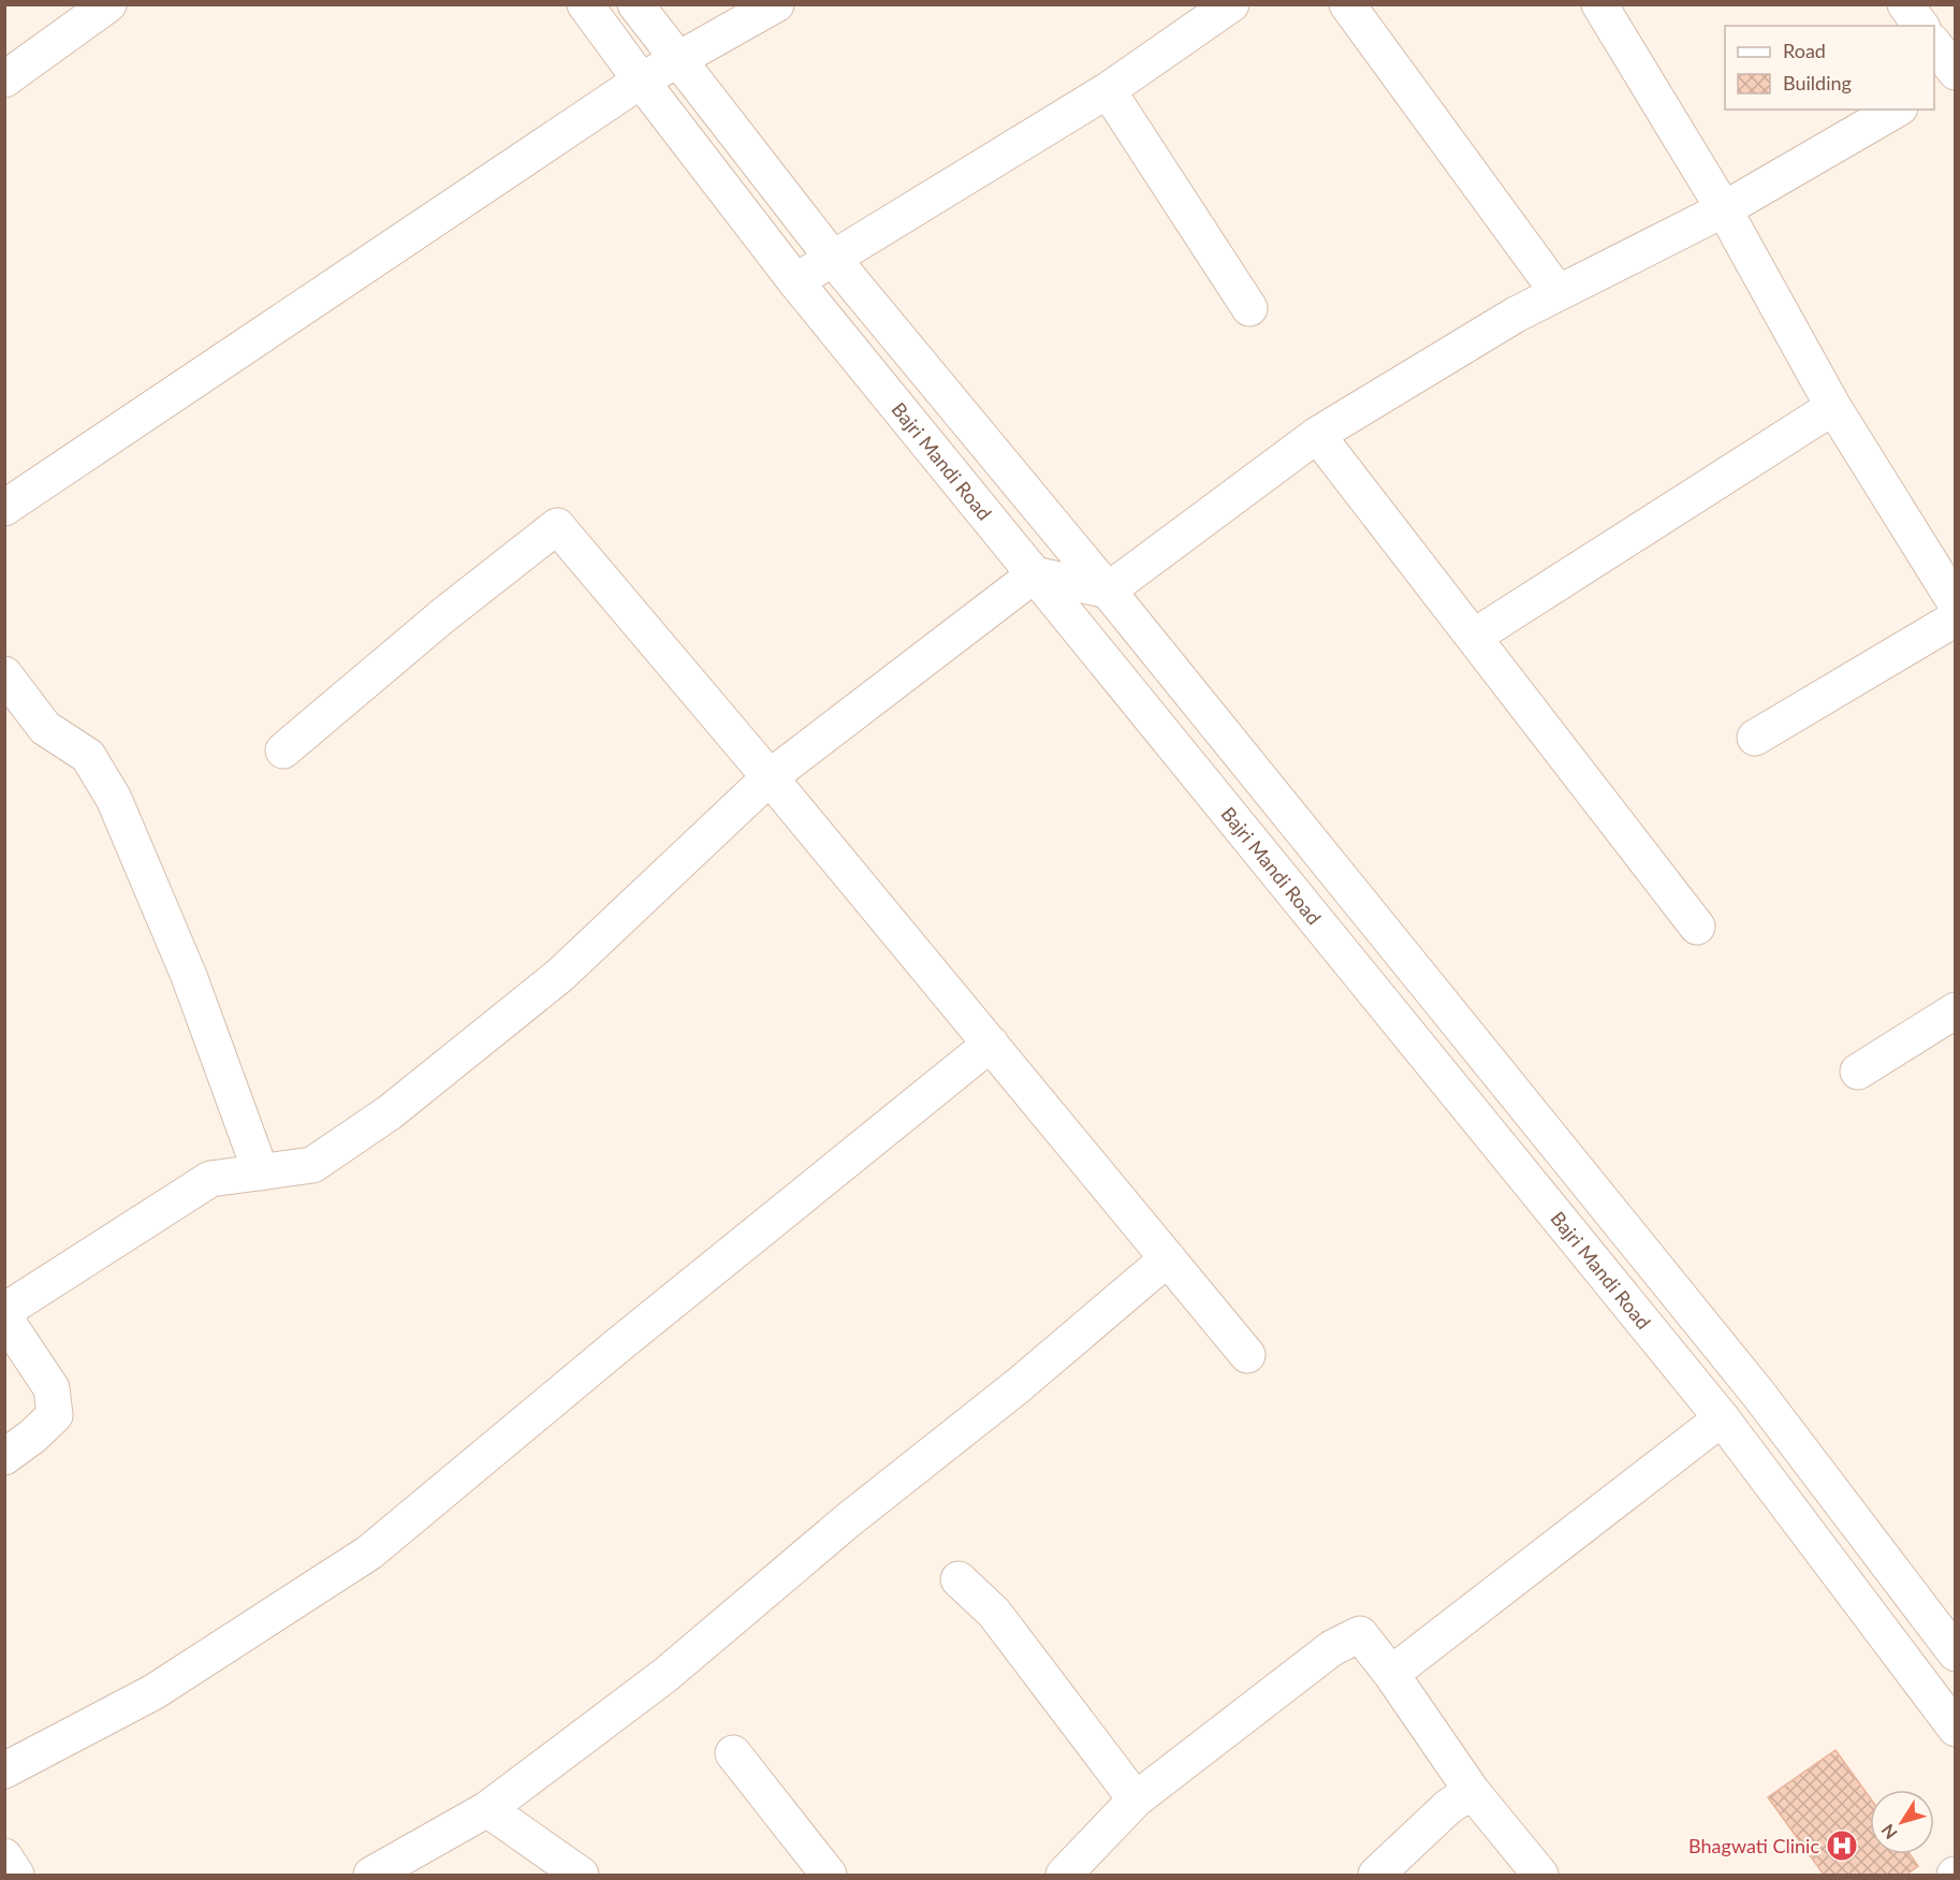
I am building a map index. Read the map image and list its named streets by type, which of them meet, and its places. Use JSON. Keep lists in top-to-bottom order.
{
  "streets": {
    "street": ["Bajri Mandi Road"]
  },
  "places": {
    "hospital": ["Bhagwati Clinic"]
  },
  "legend": ["Road", "Building"],
  "north": "bottom left"
}
